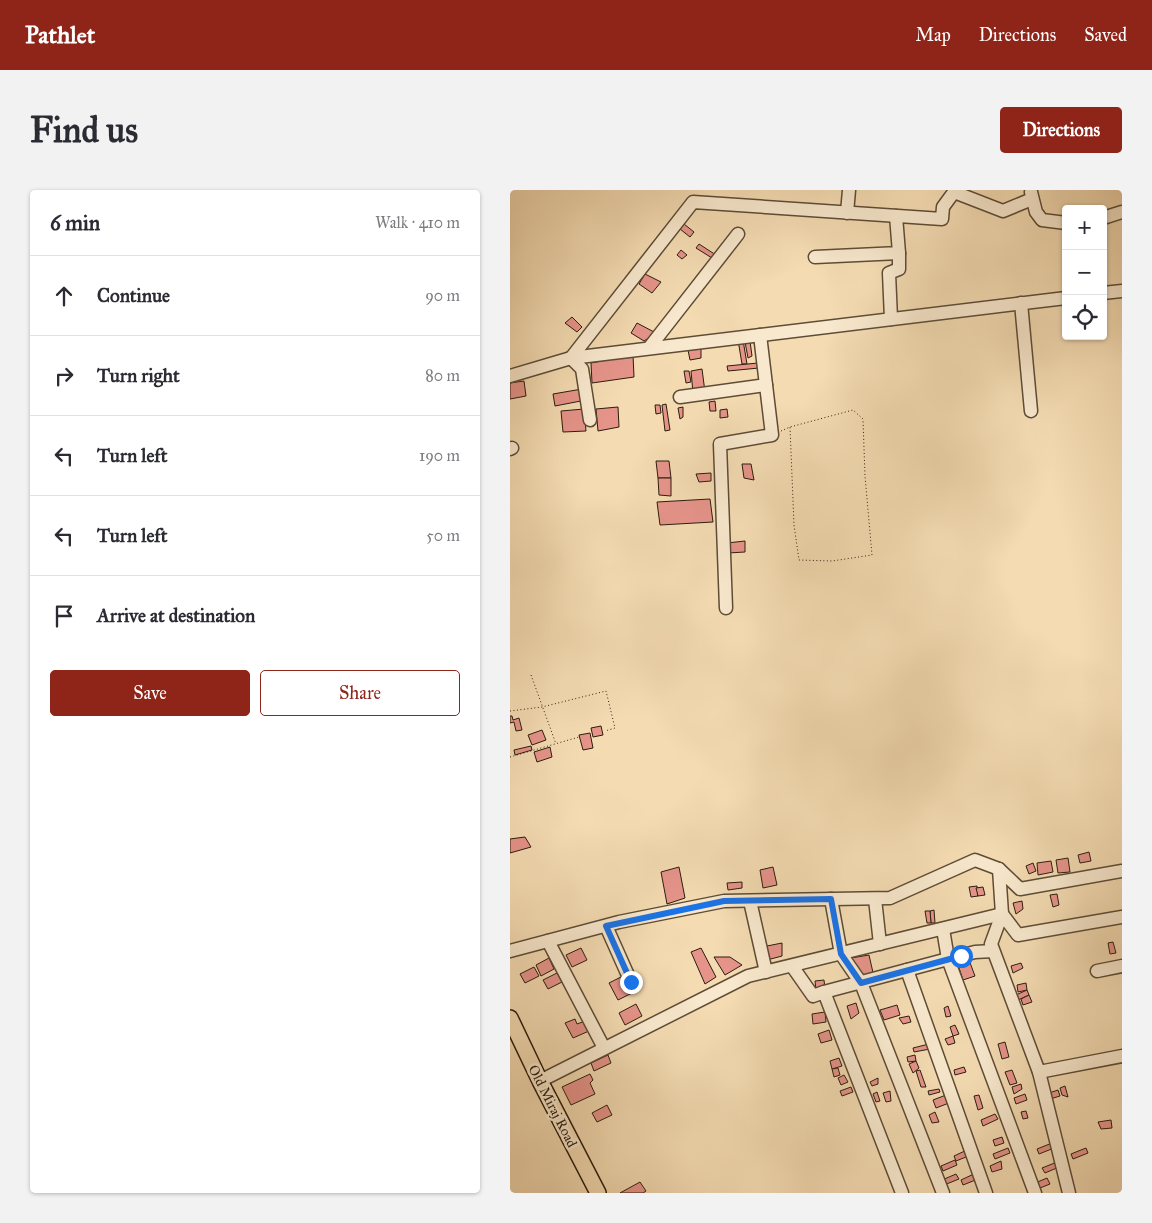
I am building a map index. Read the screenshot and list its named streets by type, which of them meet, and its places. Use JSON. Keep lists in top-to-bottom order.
{
  "streets": {
    "main road": ["Old Miraj Road"]
  },
  "page": {
    "header": "Pathlet",
    "nav": ["Map", "Directions", "Saved"],
    "buttons": [
      "Directions",
      ["Save", "Share"]
    ],
    "title": "Find us",
    "heading": ["6 min", "Walk · 410 m"],
    "map_buttons": ["+", "−"],
    "list": [
      ["Continue", "90 m"],
      ["Turn right", "80 m"],
      ["Turn left", "190 m"],
      ["Turn left", "50 m"],
      "Arrive at destination"
    ]
  }
}
